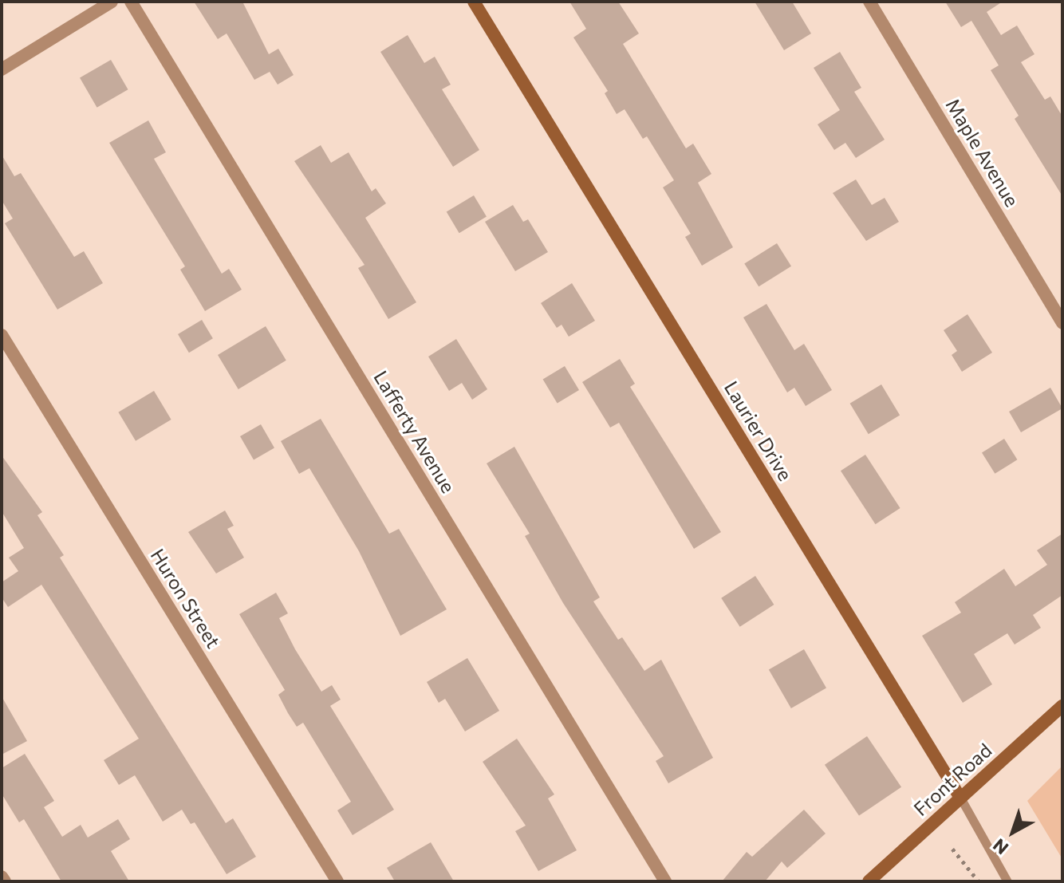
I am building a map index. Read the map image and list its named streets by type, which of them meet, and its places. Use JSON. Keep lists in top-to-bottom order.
{
  "streets": {
    "street": [
      "Maple Avenue",
      "Laurier Drive",
      "Lafferty Avenue",
      "Huron Street",
      "Front Road"
    ]
  },
  "crossings": [
    ["Laurier Drive", "Front Road"]
  ],
  "north": "bottom left"
}
